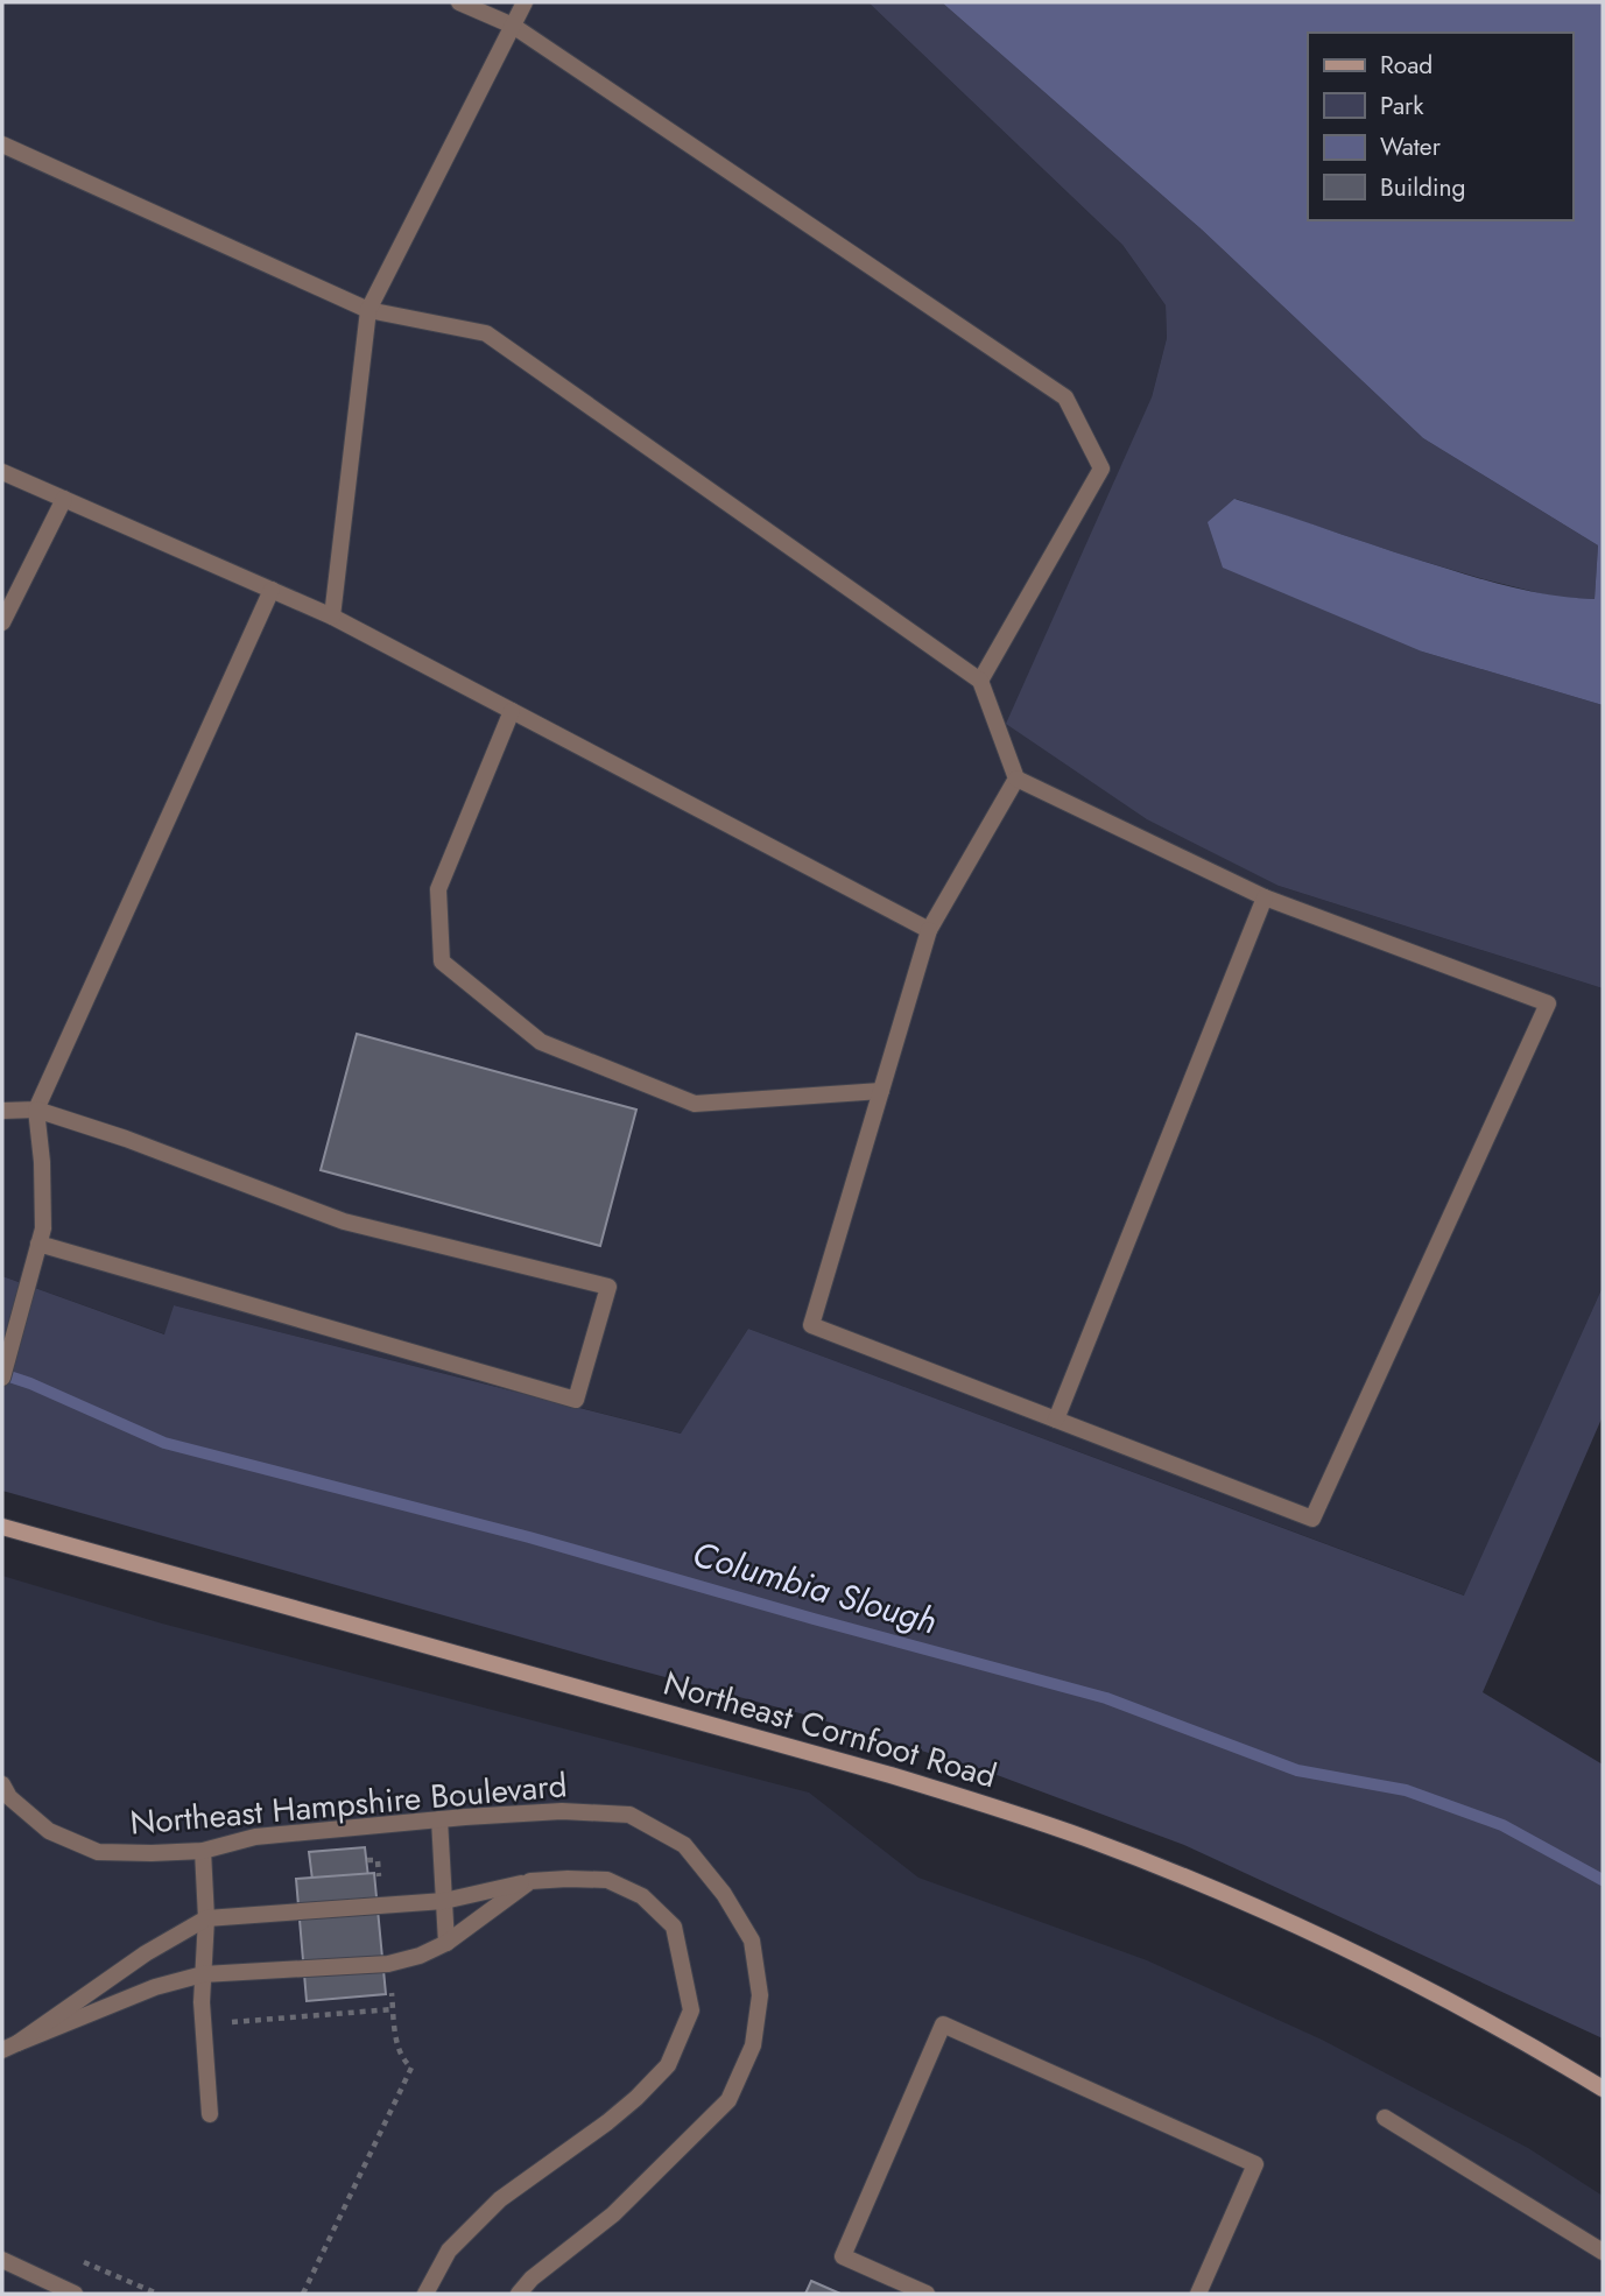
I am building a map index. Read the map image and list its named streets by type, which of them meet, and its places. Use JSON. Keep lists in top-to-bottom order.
{
  "streets": {
    "street": ["Northeast Cornfoot Road", "Northeast Hampshire Boulevard"]
  },
  "water": ["Columbia Slough"],
  "legend": [
    "Road",
    "Park",
    "Water",
    "Building"
  ]
}
